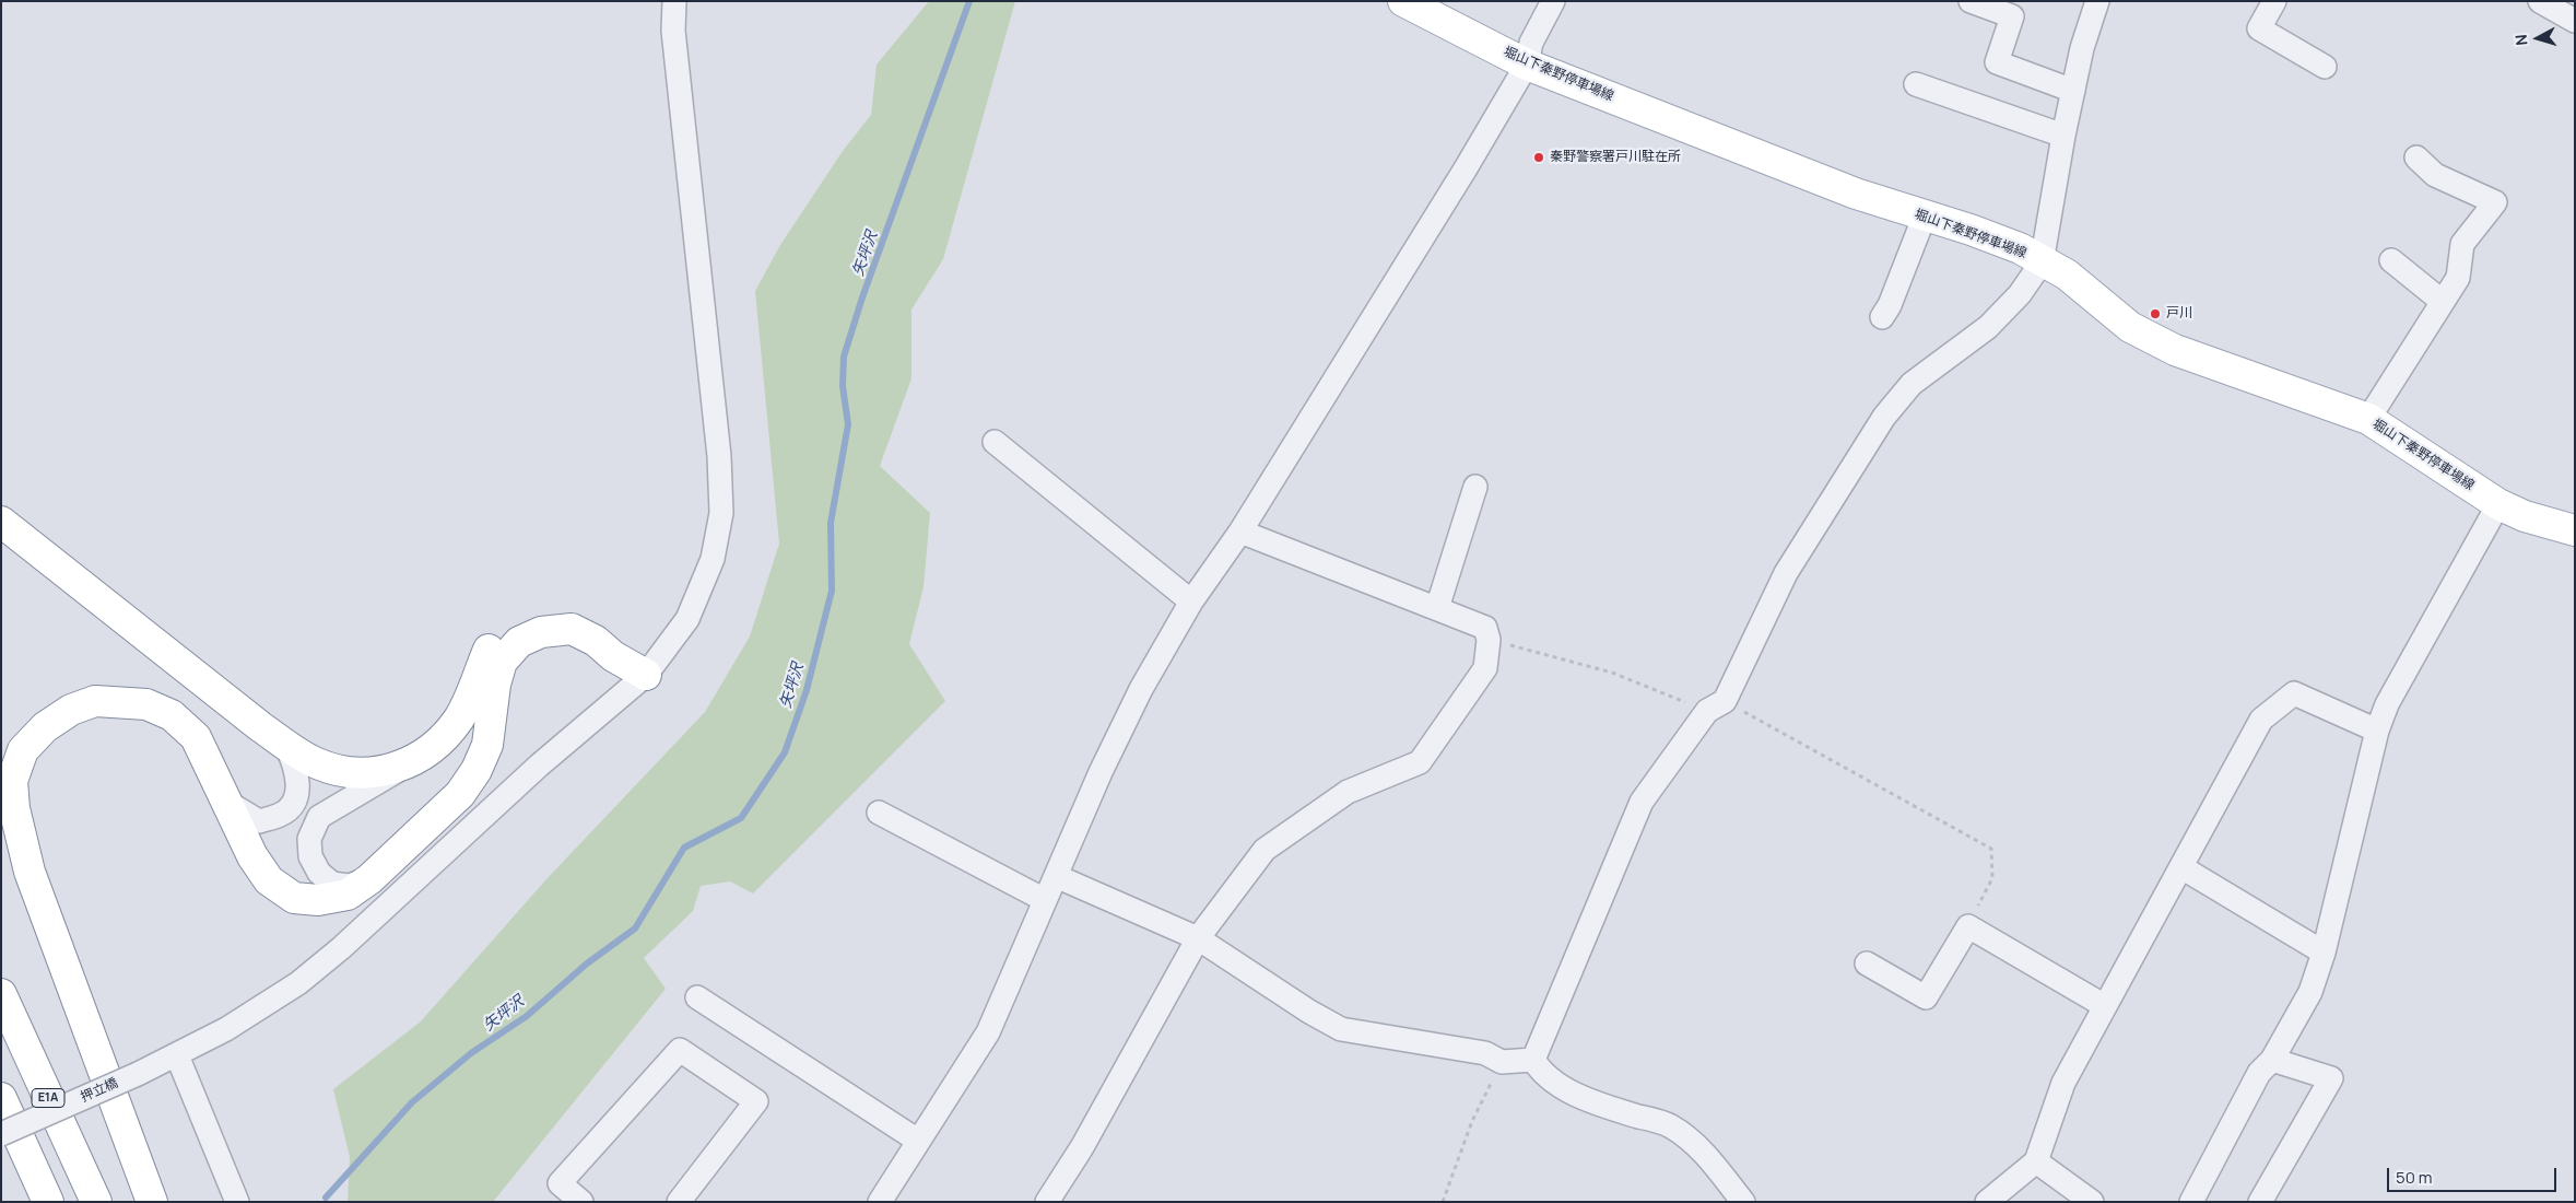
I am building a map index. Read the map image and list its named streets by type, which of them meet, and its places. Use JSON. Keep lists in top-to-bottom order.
{
  "streets": {
    "main road": ["堀山下秦野停車場線", "E1A"],
    "street": ["押立橋"]
  },
  "water": ["矢坪沢"],
  "places": ["秦野警察署戸川駐在所", "戸川"],
  "scale_bar": "50 m",
  "north": "left"
}
